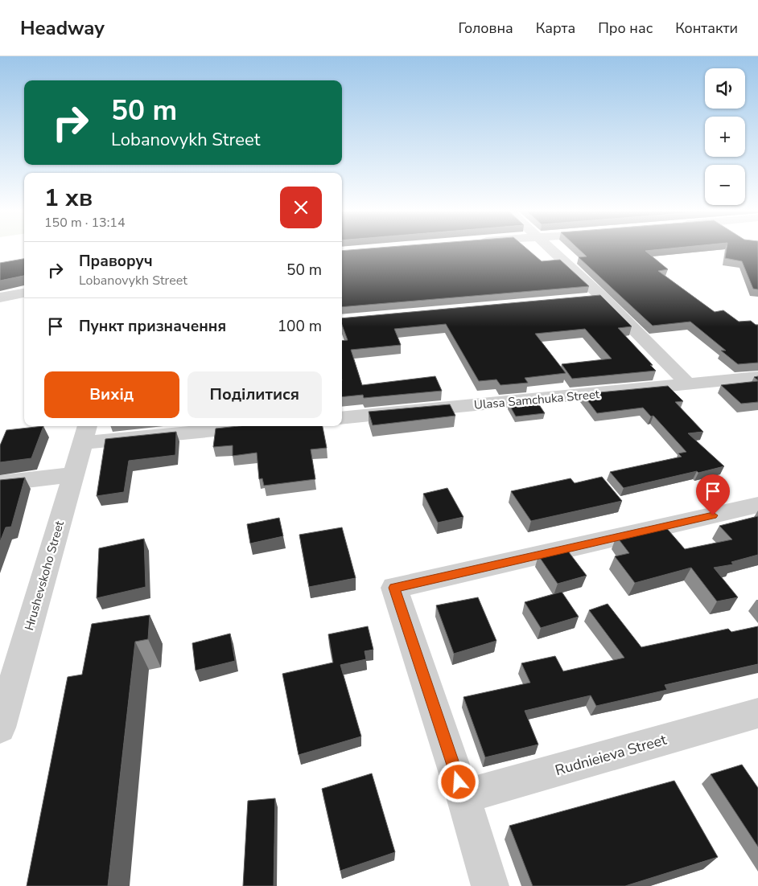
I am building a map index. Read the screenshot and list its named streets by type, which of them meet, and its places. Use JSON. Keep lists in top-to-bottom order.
{
  "streets": {
    "street": ["Ulasa Samchuka Street", "Hrushevskoho Street", "Rudnieieva Street"]
  },
  "page": {
    "header": "Headway",
    "nav": [
      "Головна",
      "Карта",
      "Про нас",
      "Контакти"
    ],
    "map_buttons": ["+", "−"],
    "turn": ["50 m", "Lobanovykh Street"],
    "heading": ["1 хв", "150 m · 13:14"],
    "list": [
      {
        "name": "Праворуч",
        "note": "Lobanovykh Street",
        "value": "50 m"
      },
      {
        "name": "Пункт призначення",
        "value": "100 m"
      }
    ],
    "buttons": ["Вихід", "Поділитися"]
  }
}
